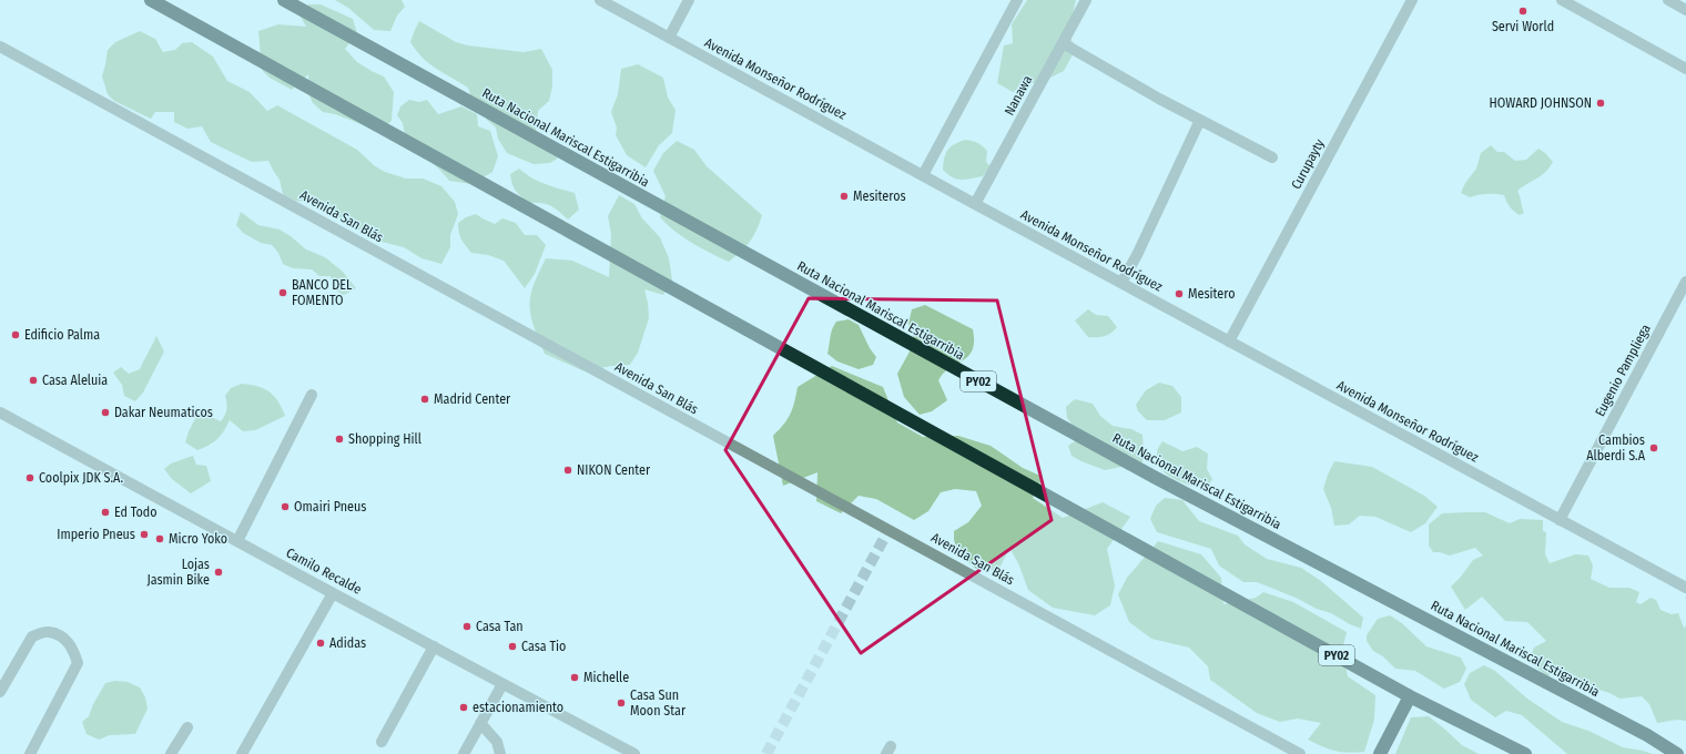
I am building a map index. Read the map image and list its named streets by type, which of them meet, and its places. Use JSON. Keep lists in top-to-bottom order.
{
  "streets": {
    "highway": ["Ruta Nacional Mariscal Estigarribia", "PY02"],
    "street": [
      "Avenida Monseñor Rodríguez",
      "Nanawa",
      "Curupayty",
      "Avenida San Blás",
      "Eugenio Pampliega",
      "Camilo Recalde"
    ]
  },
  "crossings": [
    ["Avenida Monseñor Rodríguez", "Nanawa"],
    ["Avenida Monseñor Rodríguez", "Curupayty"],
    ["Avenida Monseñor Rodríguez", "Eugenio Pampliega"]
  ],
  "places": [
    "Servi World",
    "HOWARD JOHNSON",
    "Mesiteros",
    "BANCO DEL FOMENTO",
    "Mesitero",
    "Edificio Palma",
    "Casa Aleluia",
    "Madrid Center",
    "Dakar Neumaticos",
    "Shopping Hill",
    "Cambios Alberdi S.A",
    "NIKON Center",
    "Coolpix JDK S.A.",
    "Omairi Pneus",
    "Ed Todo",
    "Imperio Pneus",
    "Micro Yoko",
    "Lojas Jasmin Bike",
    "Casa Tan",
    "Adidas",
    "Casa Tio",
    "Michelle",
    "Casa Sun Moon Star",
    "estacionamiento"
  ]
}
